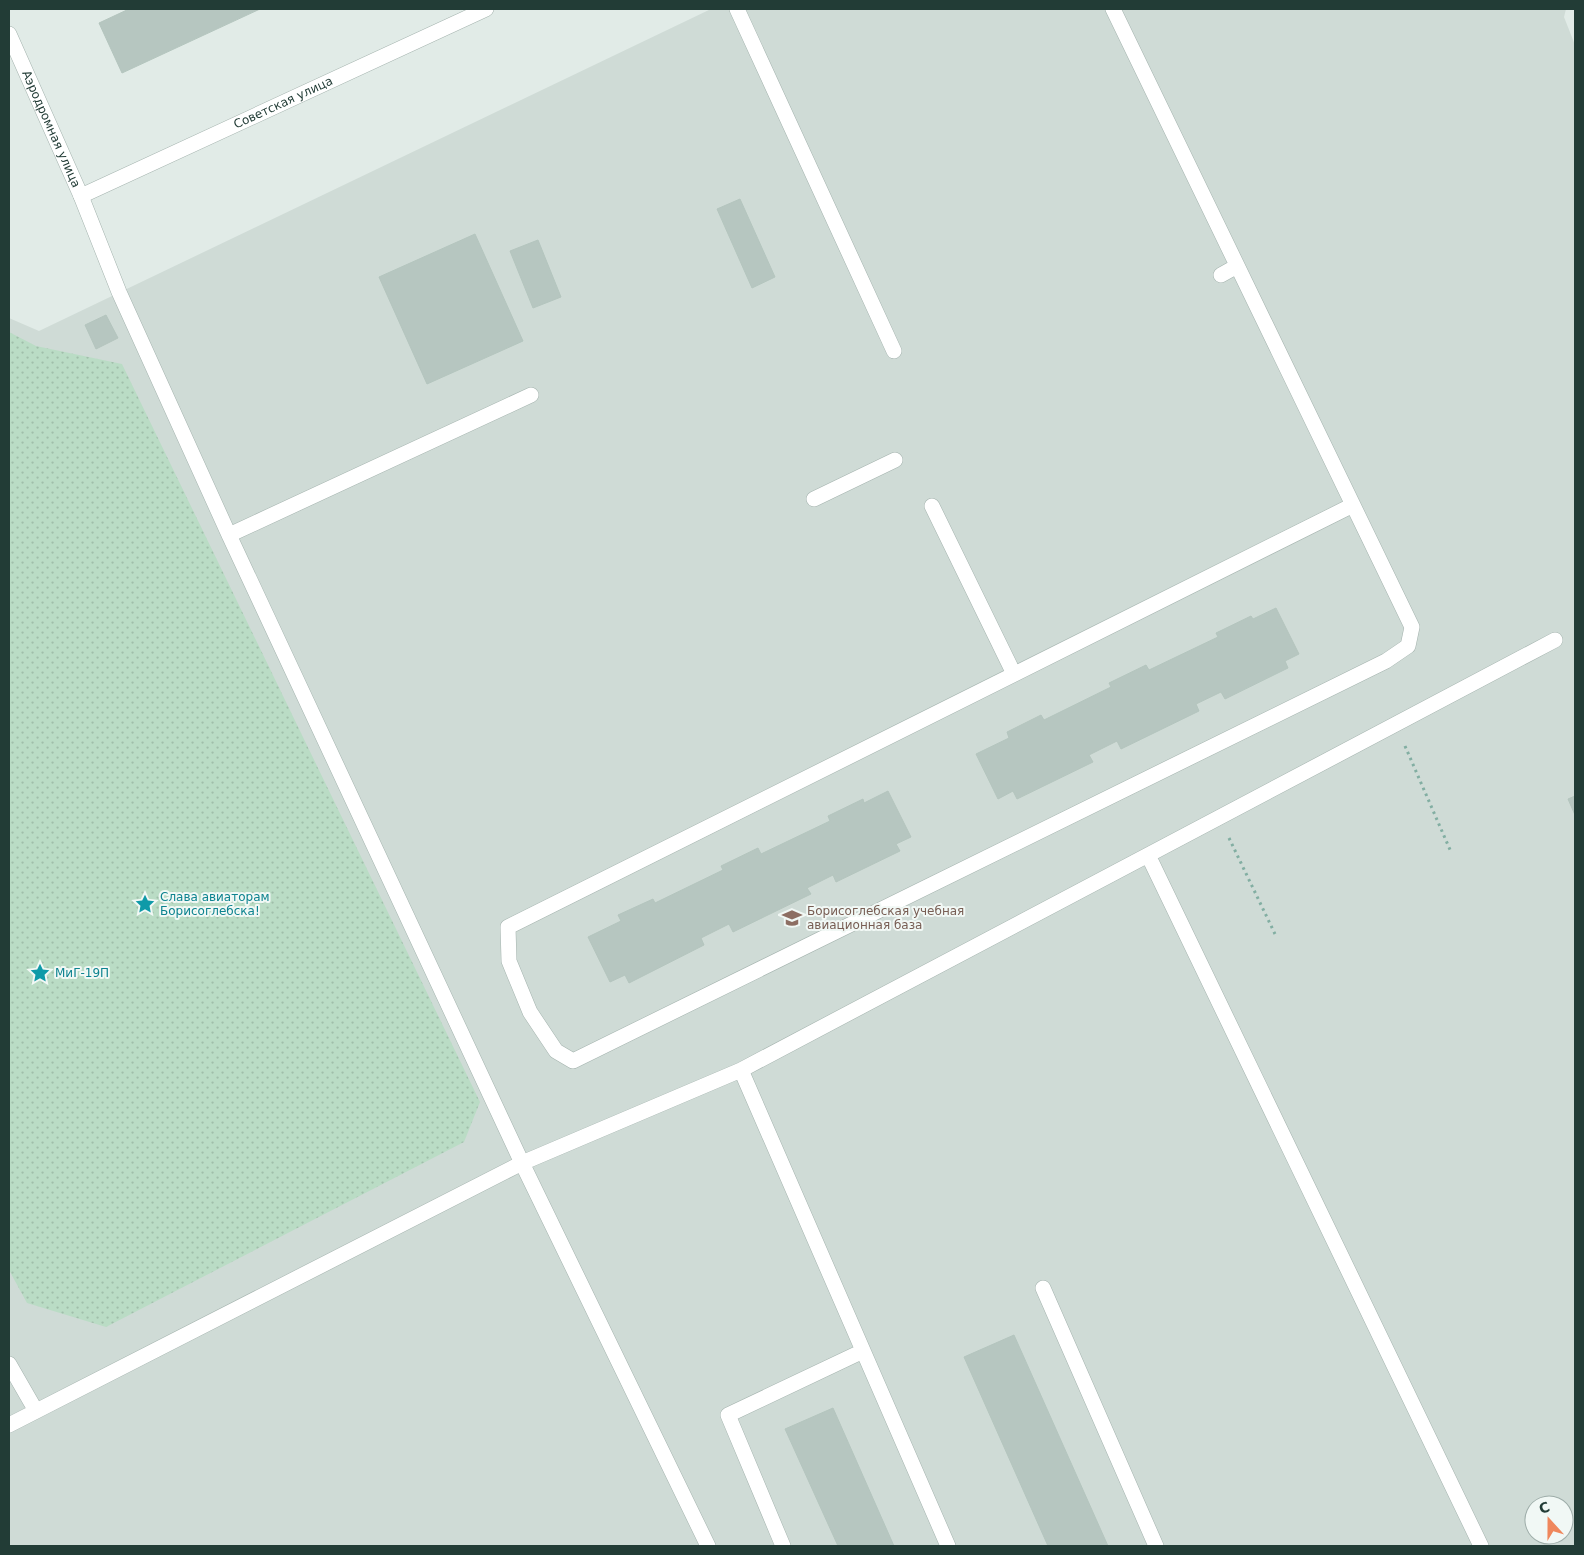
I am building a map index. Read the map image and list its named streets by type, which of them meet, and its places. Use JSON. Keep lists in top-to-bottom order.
{
  "streets": {
    "street": ["Советская улица", "Аэродромная улица"]
  },
  "crossings": [
    ["Советская улица", "Аэродромная улица"]
  ],
  "places": {
    "place": ["Слава авиаторам Борисоглебска!", "МиГ-19П"],
    "school or university": ["Борисоглебская учебная авиационная база"]
  },
  "north": "top"
}
